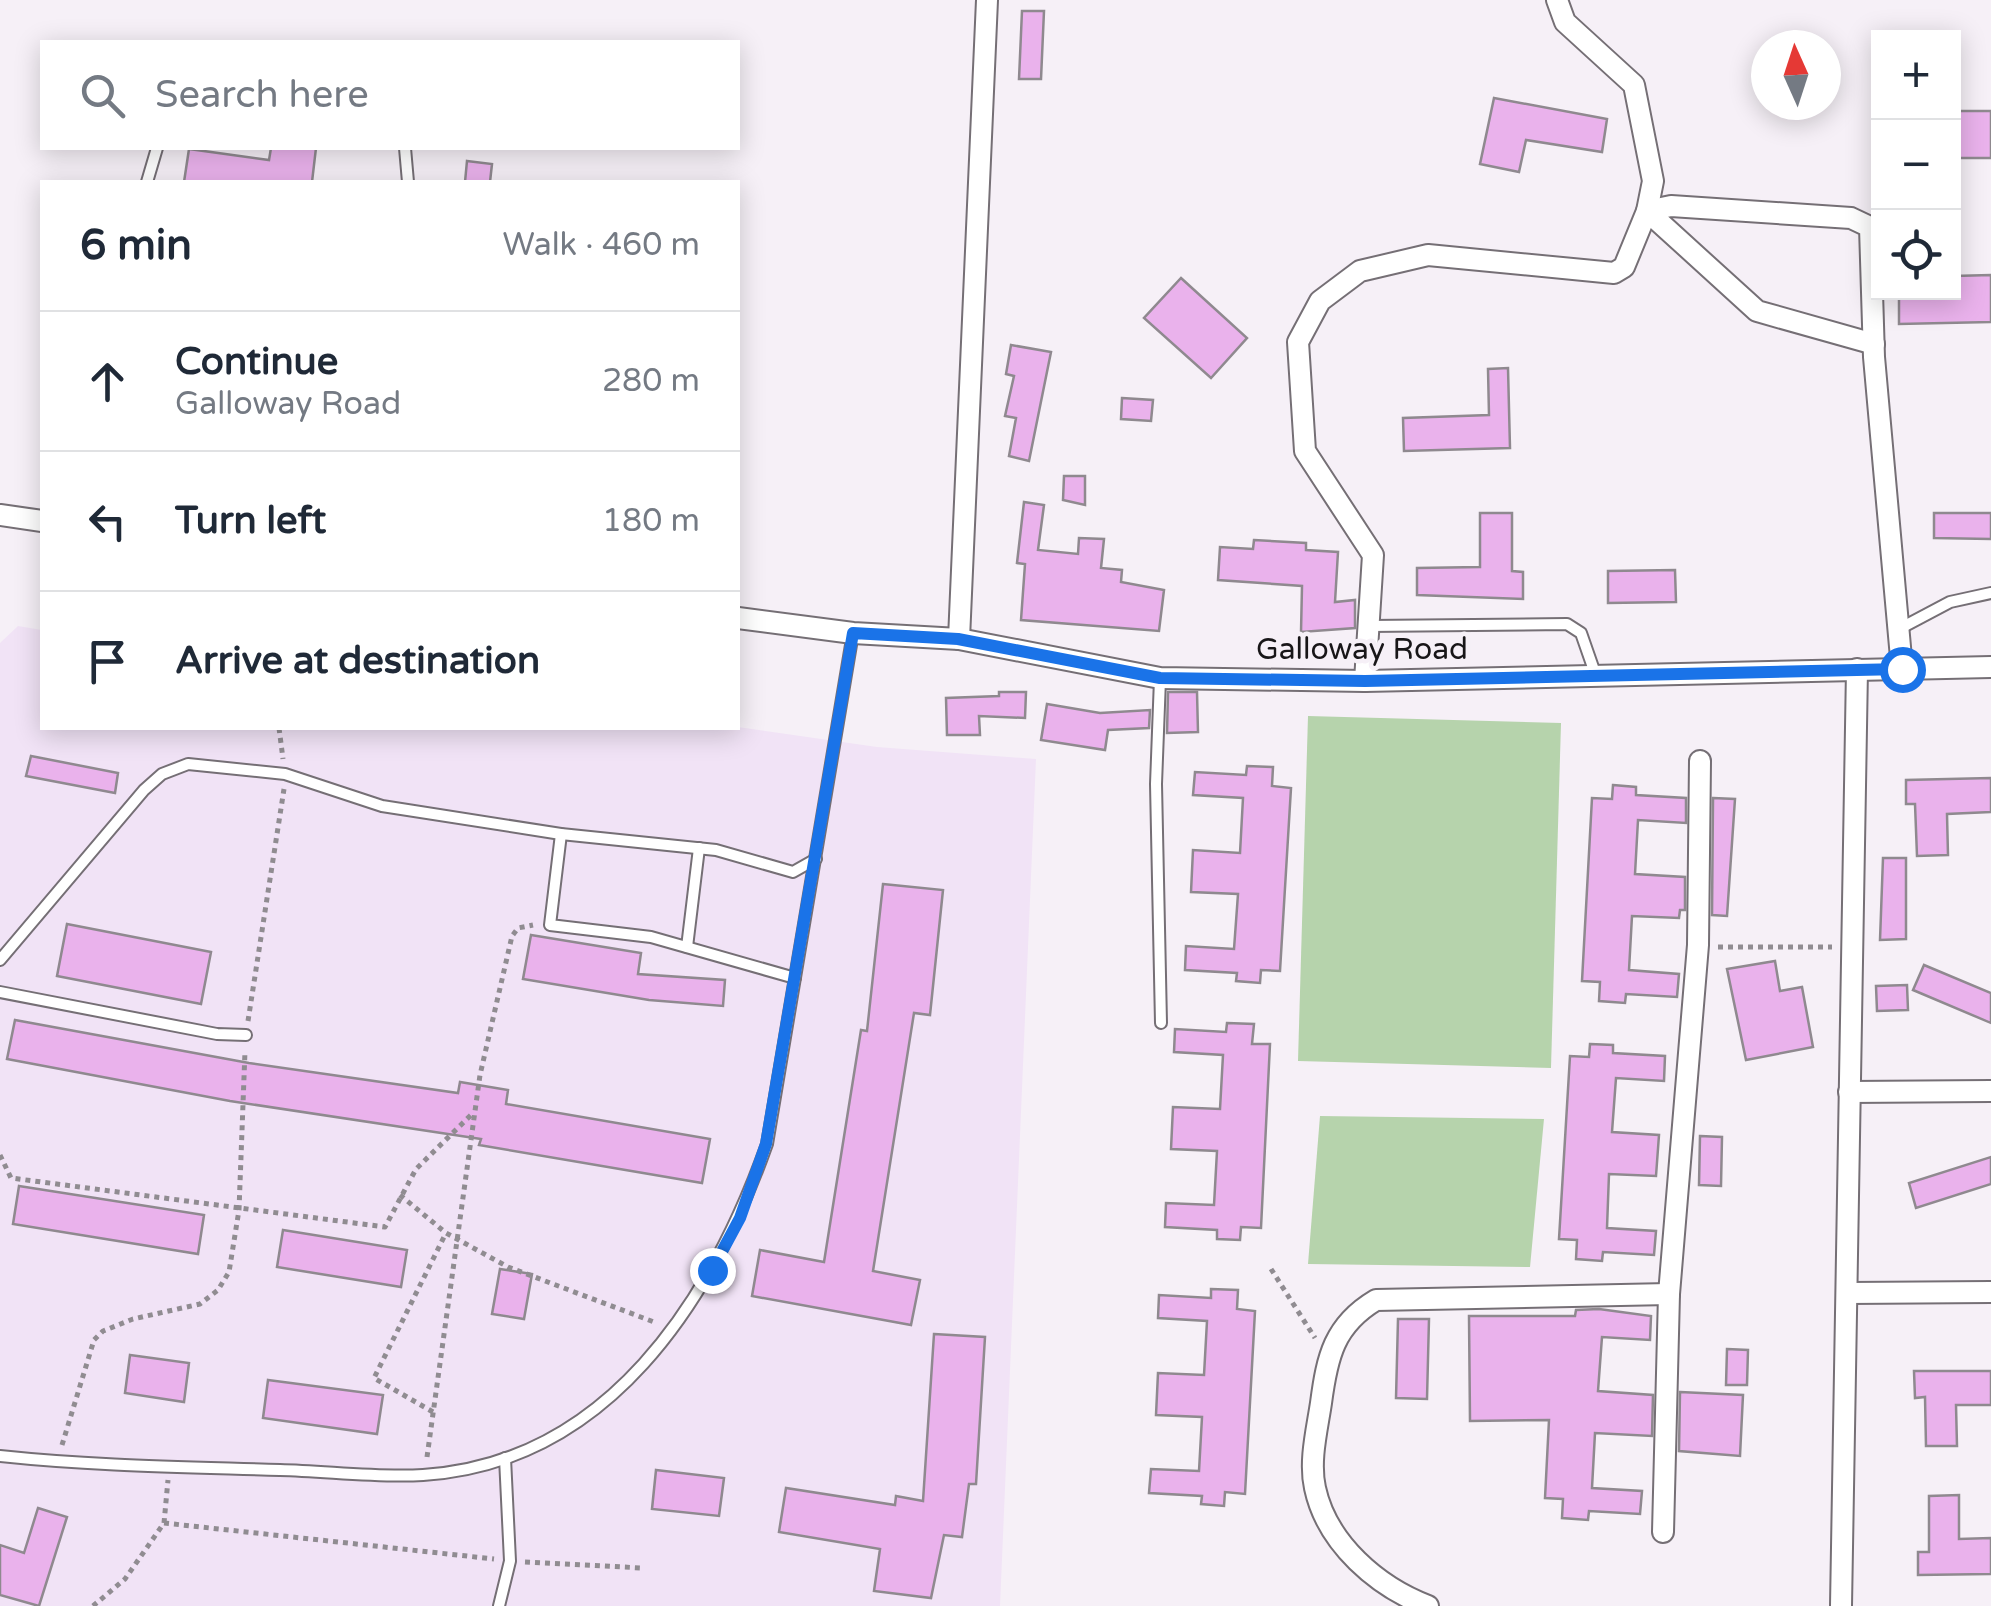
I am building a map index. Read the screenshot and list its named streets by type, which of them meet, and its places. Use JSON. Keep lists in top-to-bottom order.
{
  "streets": {
    "street": ["Galloway Road"]
  },
  "north": "top",
  "page": {
    "map_buttons": ["+", "−"],
    "search": "Search here",
    "heading": ["6 min", "Walk · 460 m"],
    "list": [
      ["Continue", "Galloway Road", "280 m"],
      ["Turn left", "180 m"],
      "Arrive at destination"
    ]
  }
}
